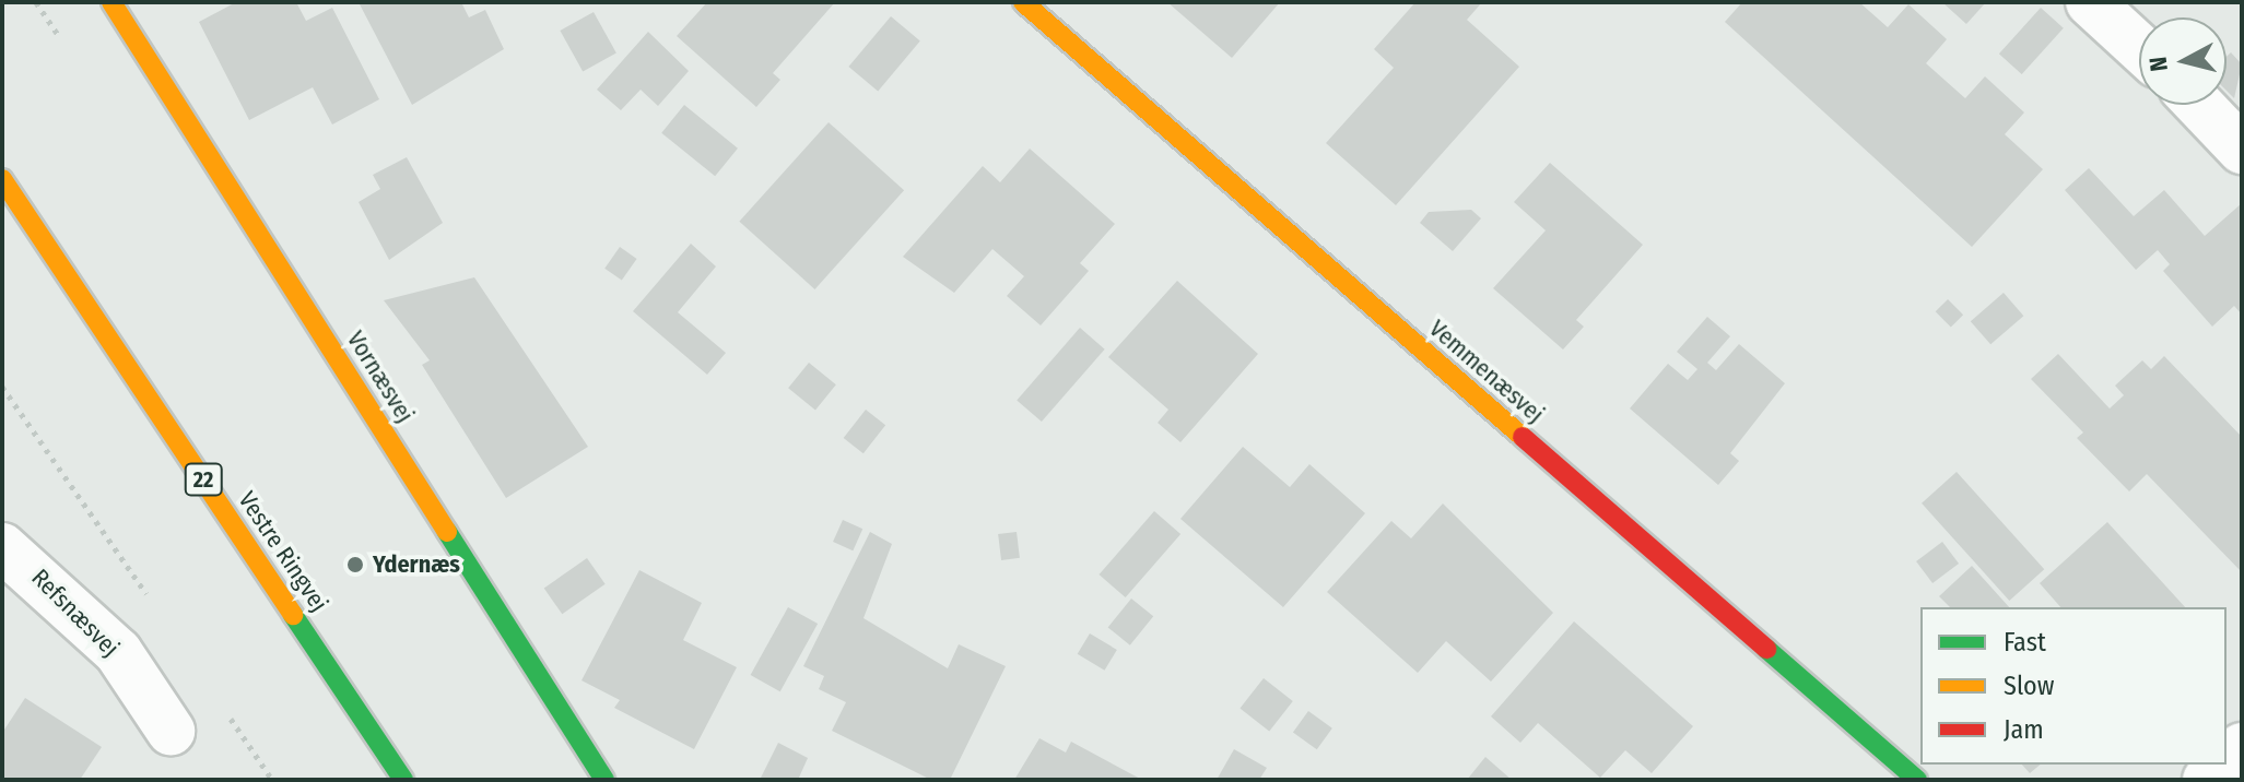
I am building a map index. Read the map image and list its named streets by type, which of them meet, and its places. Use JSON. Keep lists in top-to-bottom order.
{
  "streets": {
    "street": [
      "Vemmenæsvej",
      "Vornæsvej",
      "22",
      "Vestre Ringvej",
      "Refsnæsvej"
    ]
  },
  "places": ["Ydernæs"],
  "legend": ["Fast", "Slow", "Jam"],
  "north": "left"
}
